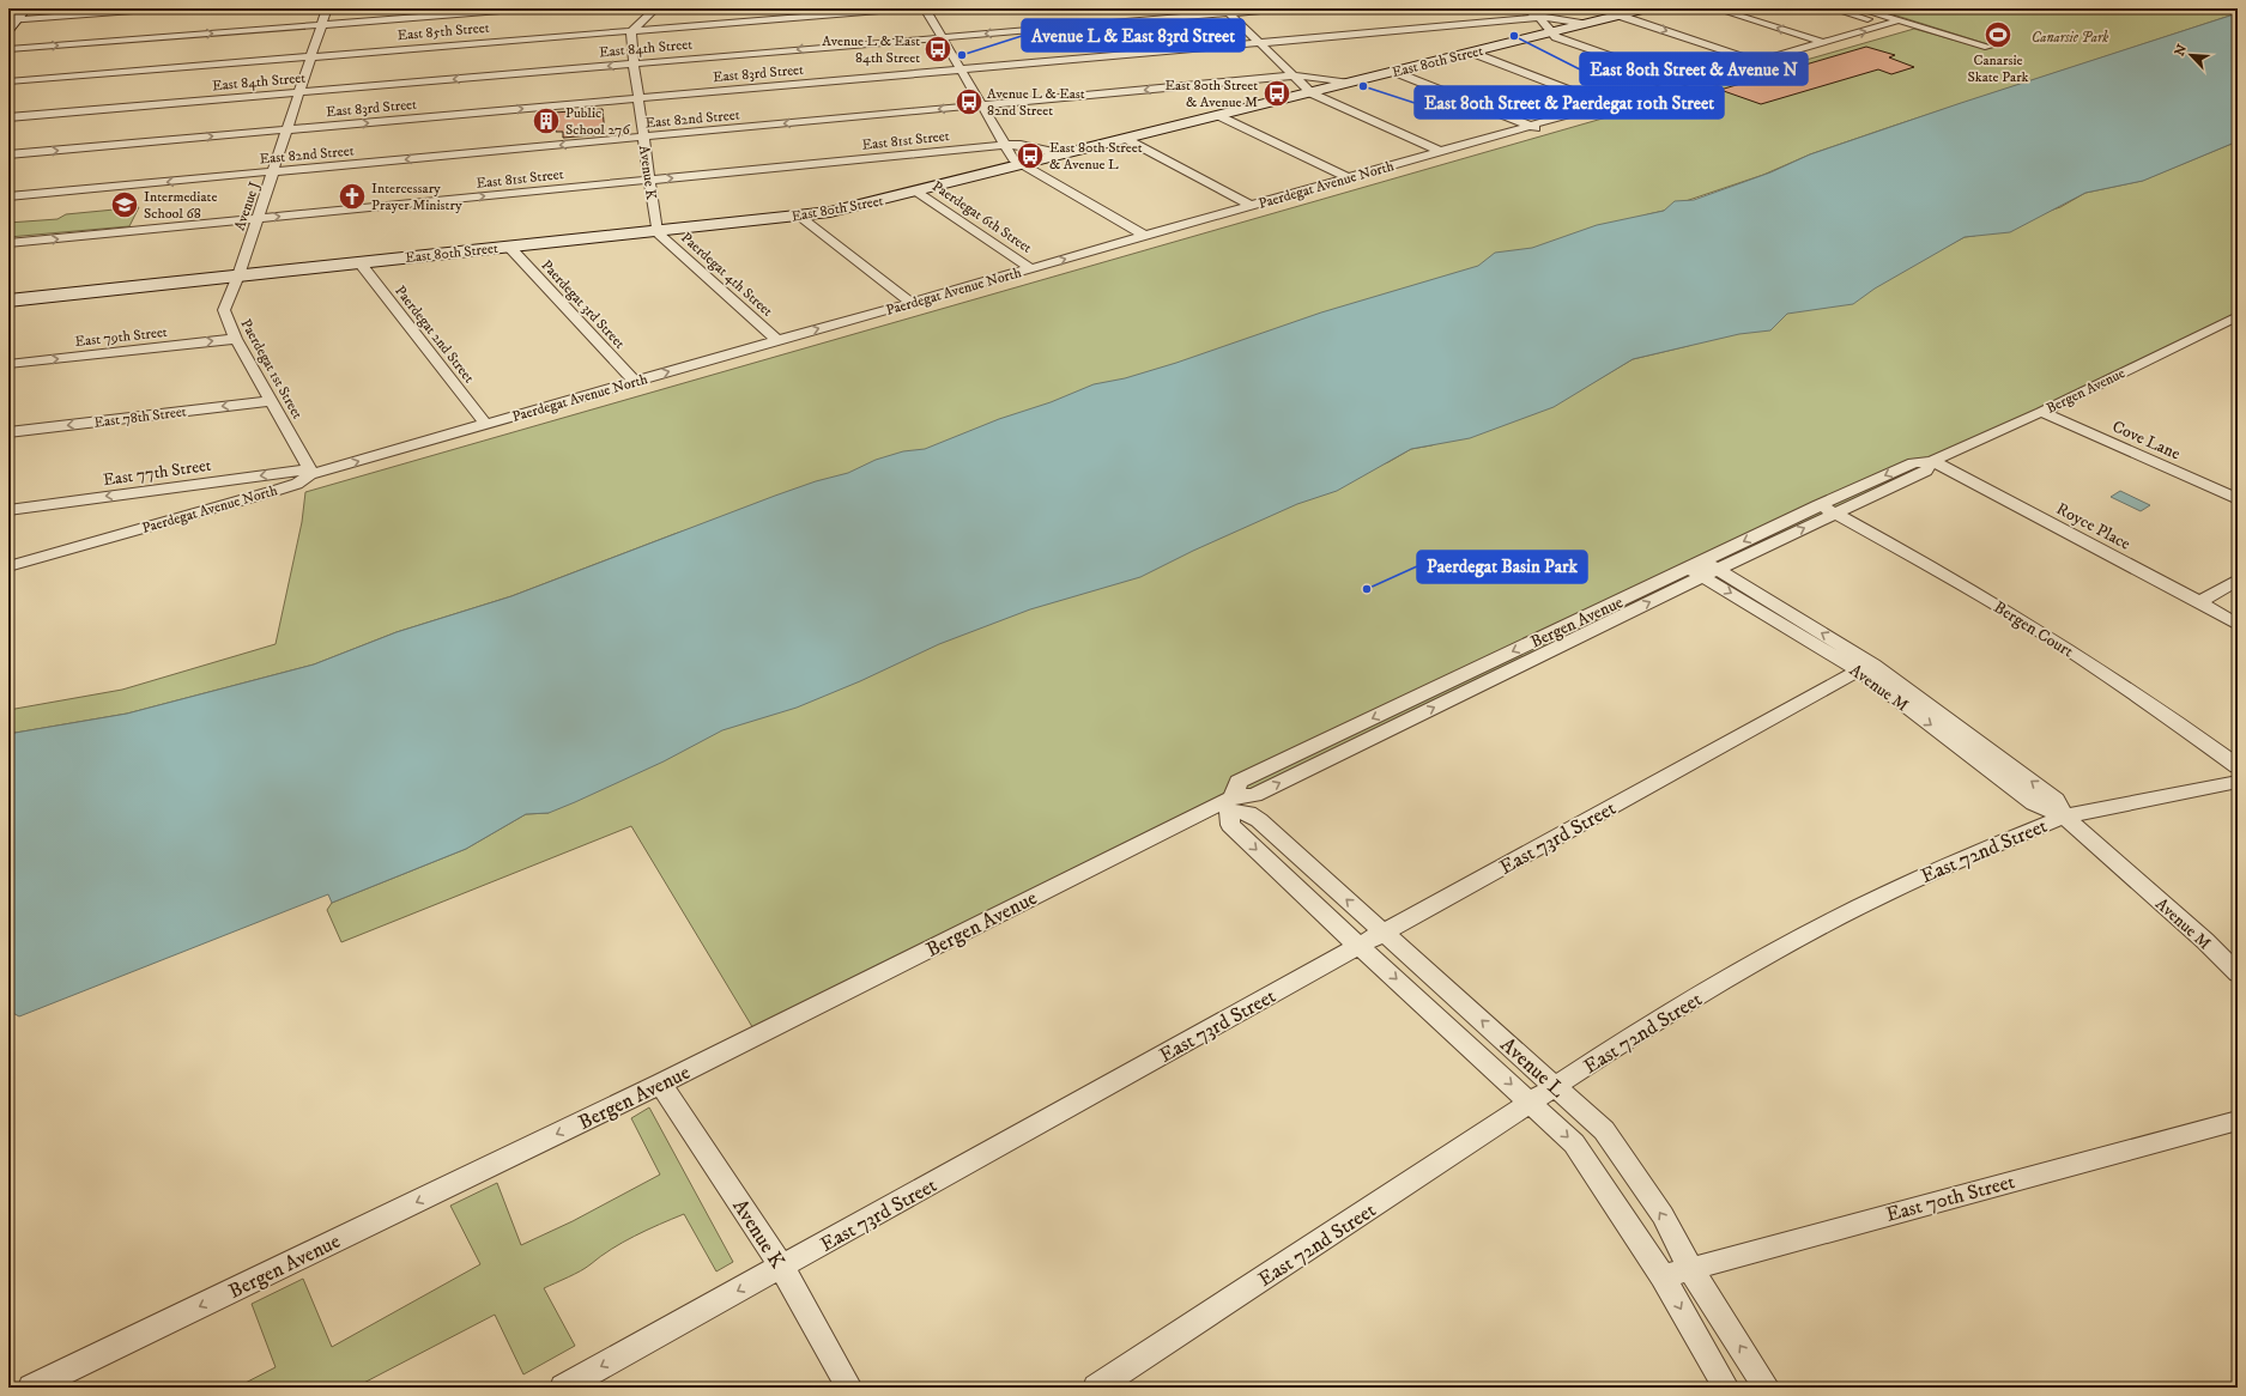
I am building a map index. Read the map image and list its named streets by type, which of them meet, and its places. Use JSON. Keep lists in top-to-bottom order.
{
  "streets": {
    "street": [
      "East 85th Street",
      "East 84th Street",
      "East 80th Street",
      "East 83rd Street",
      "East 82nd Street",
      "East 81st Street",
      "Avenue K",
      "Paerdegat Avenue North",
      "Avenue J",
      "Paerdegat 6th Street",
      "Paerdegat 4th Street",
      "Paerdegat 3rd Street",
      "Paerdegat 2nd Street",
      "East 79th Street",
      "Paerdegat 1st Street",
      "Bergen Avenue",
      "East 78th Street",
      "Cove Lane",
      "East 77th Street",
      "Royce Place",
      "Bergen Court",
      "Avenue M",
      "East 73rd Street",
      "East 72nd Street",
      "Avenue L",
      "East 70th Street"
    ]
  },
  "crossings": [
    ["East 85th Street", "Avenue K"],
    ["East 85th Street", "Avenue J"],
    ["East 84th Street", "Avenue K"],
    ["East 84th Street", "Avenue J"],
    ["East 80th Street", "Avenue K"],
    ["East 80th Street", "Avenue J"],
    ["East 80th Street", "Paerdegat 6th Street"],
    ["East 80th Street", "Paerdegat 4th Street"],
    ["East 80th Street", "Paerdegat 3rd Street"],
    ["East 80th Street", "Paerdegat 2nd Street"],
    ["East 80th Street", "Paerdegat 1st Street"],
    ["East 83rd Street", "Avenue K"],
    ["East 83rd Street", "Avenue J"],
    ["East 82nd Street", "Avenue K"],
    ["East 82nd Street", "Avenue J"],
    ["East 81st Street", "Avenue K"],
    ["East 81st Street", "Avenue J"],
    ["Avenue K", "Paerdegat 4th Street"],
    ["Avenue K", "Bergen Avenue"],
    ["Avenue K", "East 73rd Street"],
    ["Paerdegat Avenue North", "Paerdegat 6th Street"],
    ["Paerdegat Avenue North", "Paerdegat 4th Street"],
    ["Paerdegat Avenue North", "Paerdegat 3rd Street"],
    ["Paerdegat Avenue North", "Paerdegat 2nd Street"],
    ["Paerdegat Avenue North", "Paerdegat 1st Street"],
    ["Paerdegat Avenue North", "East 77th Street"],
    ["Avenue J", "Paerdegat 1st Street"],
    ["East 79th Street", "Paerdegat 1st Street"],
    ["Paerdegat 1st Street", "East 78th Street"],
    ["Paerdegat 1st Street", "East 77th Street"],
    ["Bergen Avenue", "Cove Lane"],
    ["Bergen Avenue", "Royce Place"],
    ["Bergen Avenue", "Bergen Court"],
    ["Bergen Avenue", "Avenue M"],
    ["Bergen Avenue", "Avenue L"],
    ["Avenue M", "East 73rd Street"],
    ["Avenue M", "East 72nd Street"],
    ["East 73rd Street", "Avenue L"],
    ["East 72nd Street", "Avenue L"],
    ["Avenue L", "East 70th Street"]
  ],
  "one_way": [
    "East 81st Street",
    "East 79th Street",
    "East 78th Street",
    "East 77th Street"
  ],
  "parks": ["Canarsie Park"],
  "places": {
    "sports": ["Canarsie Skate Park"],
    "other": [
      "East 80th Street & Avenue N",
      "Avenue L & East 83rd Street",
      "East 80th Street & Paerdegat 10th Street",
      "Paerdegat Basin Park"
    ],
    "bus stop": [
      "Avenue L & East 84th Street",
      "East 80th Street & Avenue M",
      "Avenue L & East 82nd Street",
      "East 80th Street & Avenue L"
    ],
    "building": ["Public School 276"],
    "church": ["Intercessary Prayer Ministry"],
    "school or university": ["Intermediate School 68"]
  },
  "north": "top left"
}
